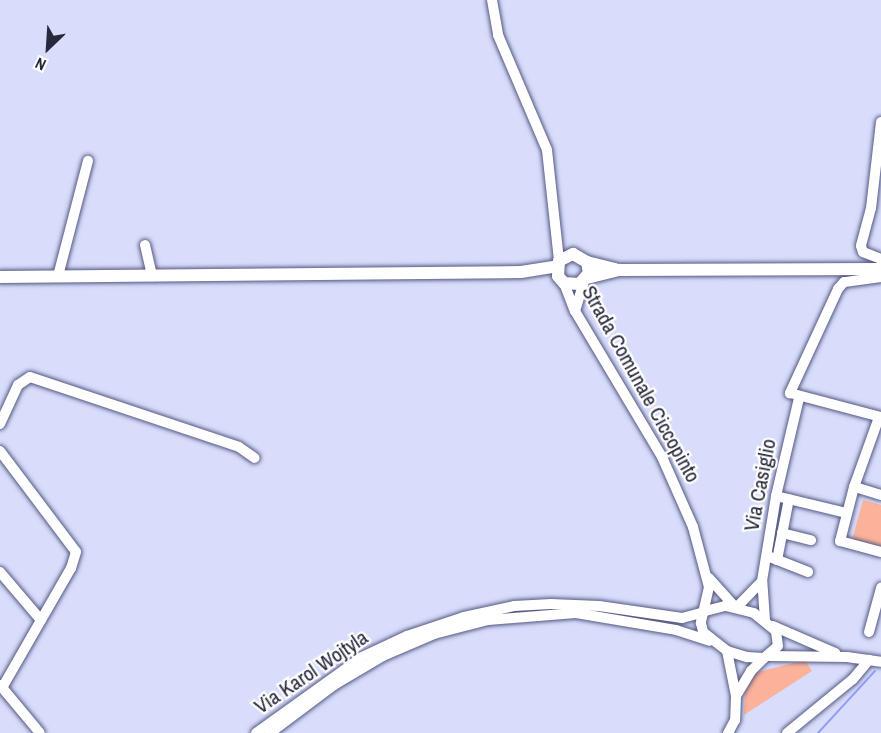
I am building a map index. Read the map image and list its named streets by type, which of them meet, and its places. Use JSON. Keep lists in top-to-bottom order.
{
  "streets": {
    "street": ["Strada Comunale Ciccopinto", "Via Casiglio", "Via Karol Wojtyla"]
  },
  "crossings": [
    ["Strada Comunale Ciccopinto", "Via Karol Wojtyla"]
  ],
  "north": "bottom left"
}
